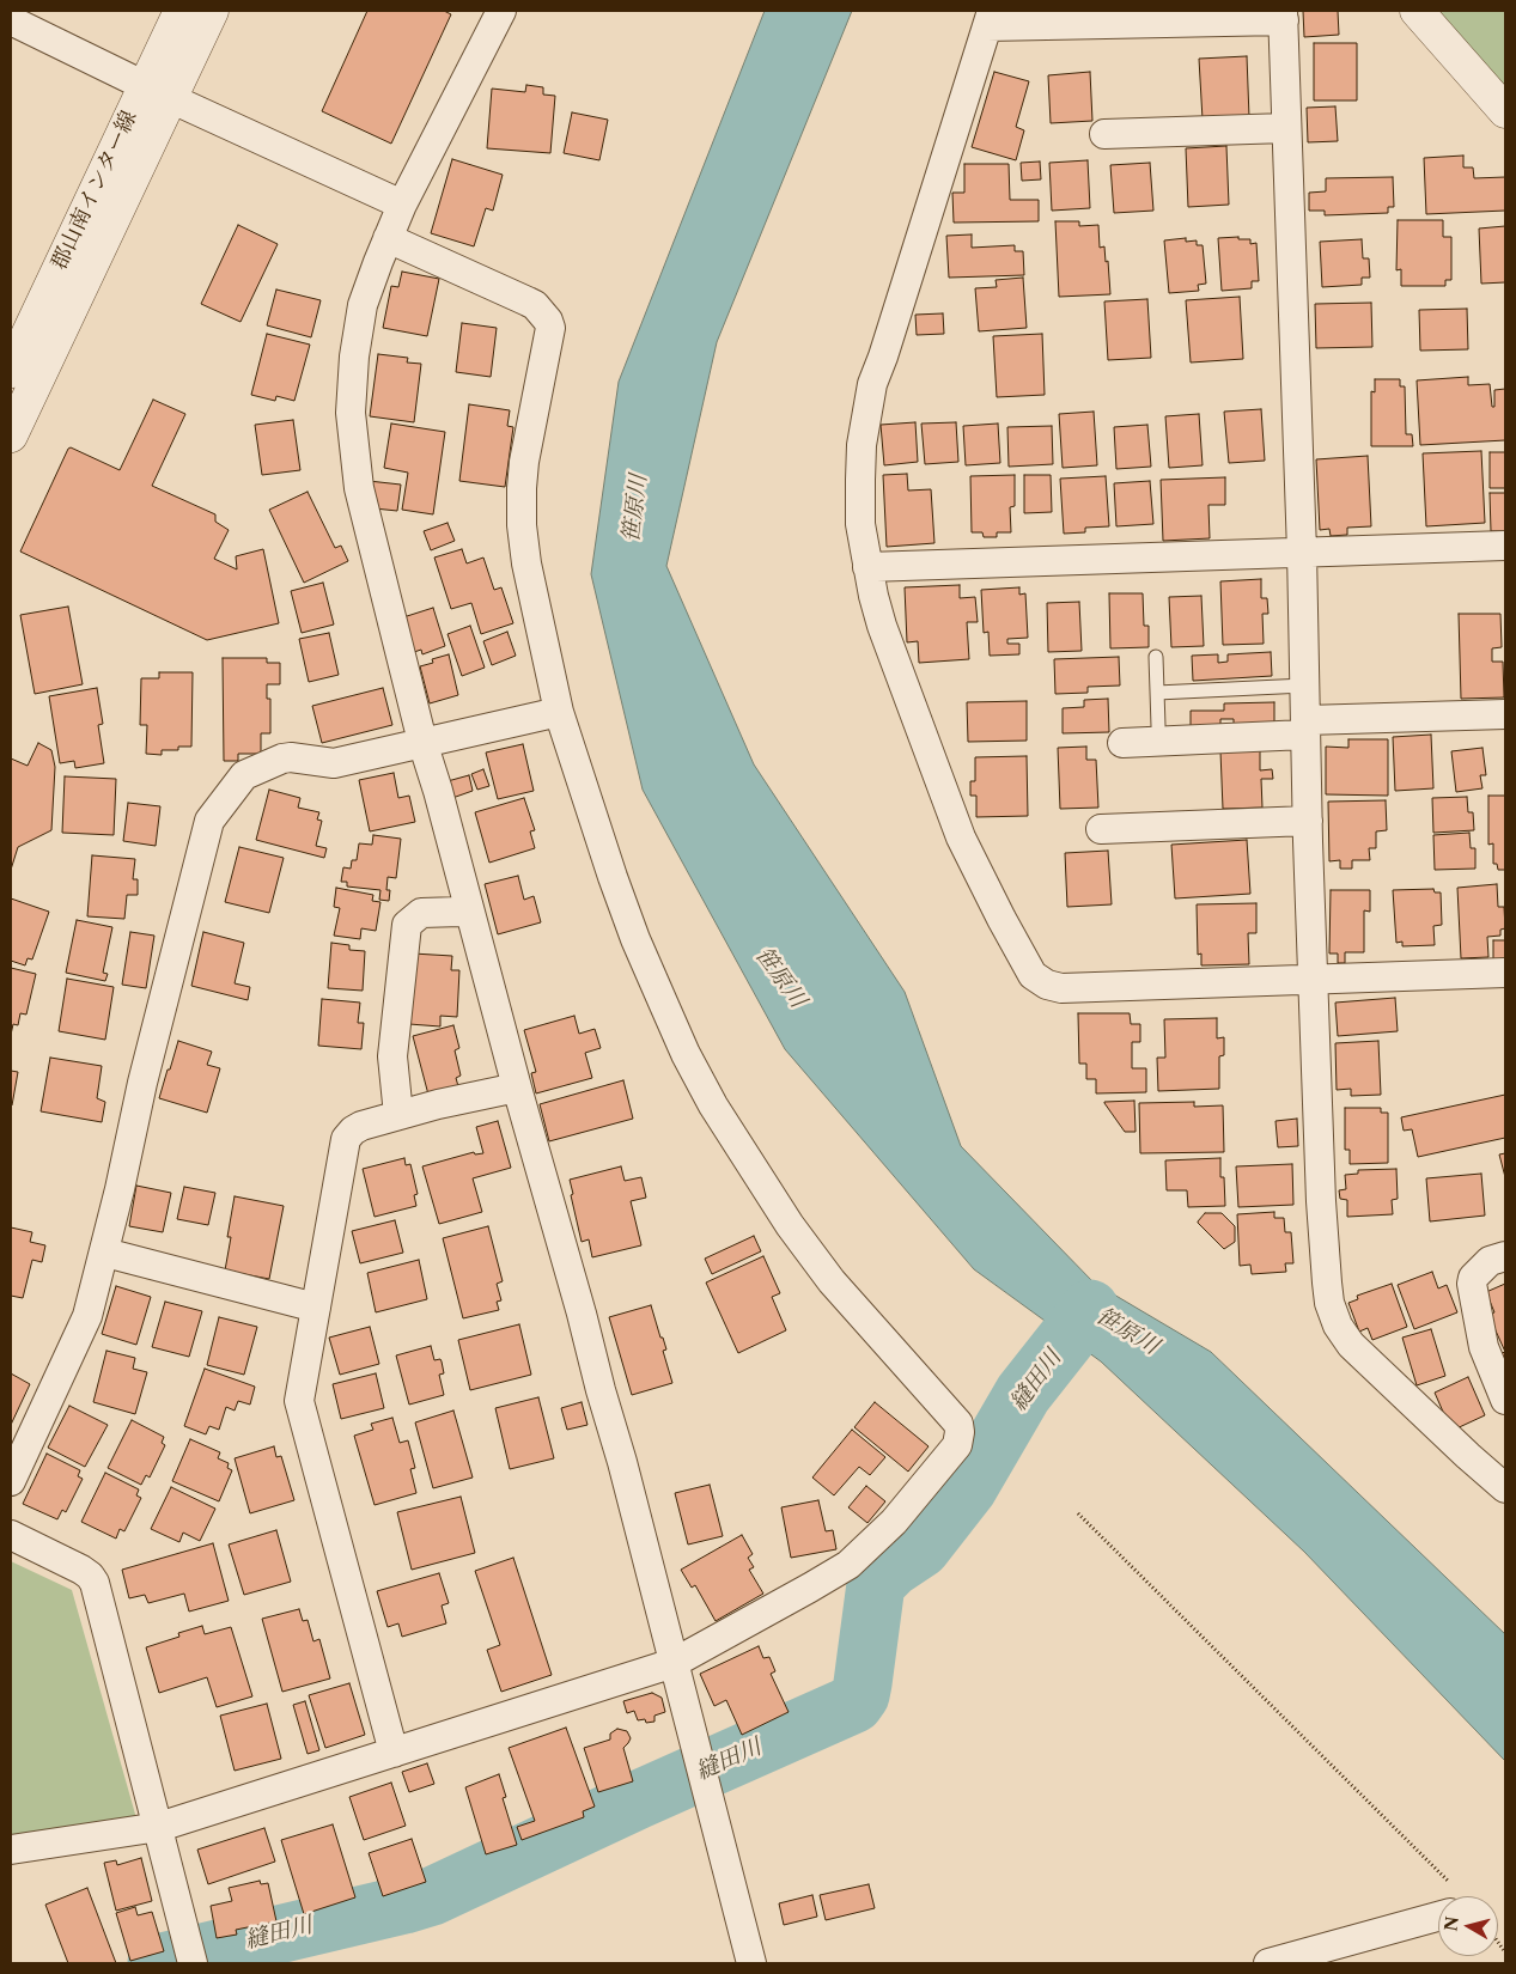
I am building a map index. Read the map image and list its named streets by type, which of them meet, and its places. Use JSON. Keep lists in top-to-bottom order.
{
  "streets": {
    "street": ["郡山南インター線"]
  },
  "water": ["笹原川", "縫田川"],
  "north": "left"
}
